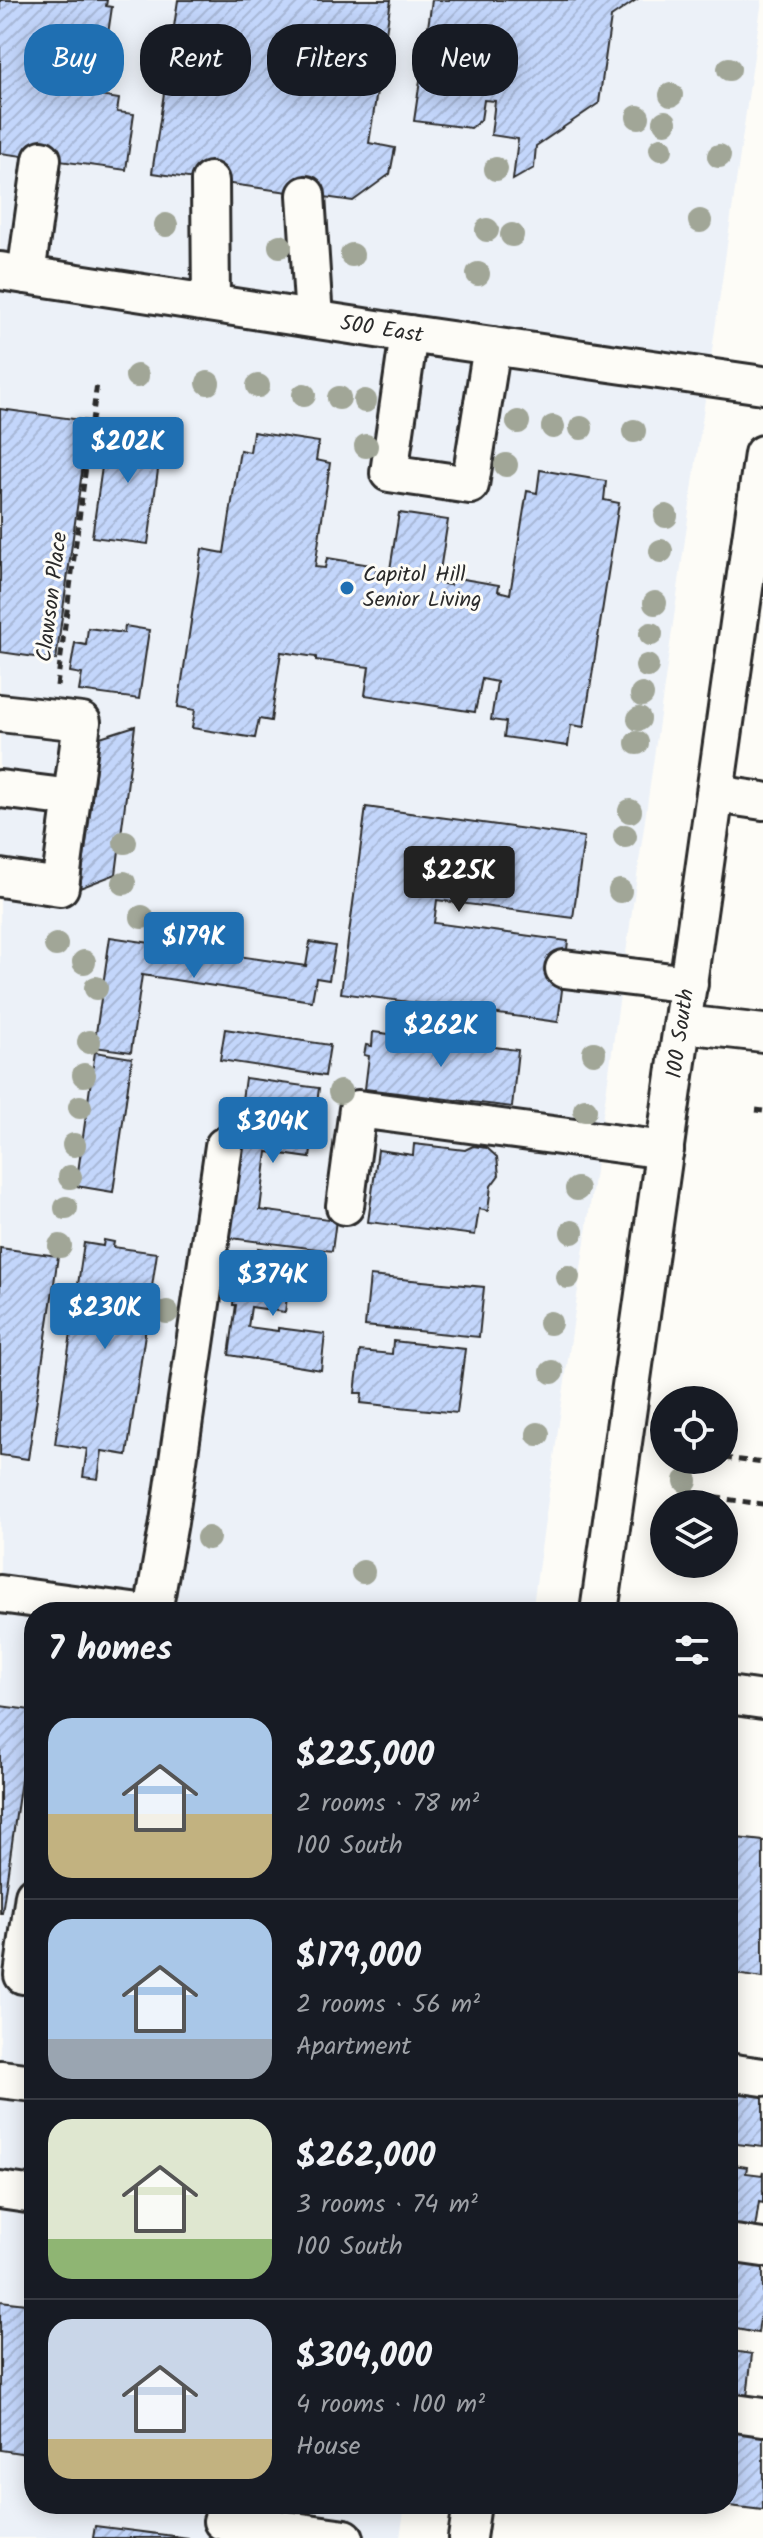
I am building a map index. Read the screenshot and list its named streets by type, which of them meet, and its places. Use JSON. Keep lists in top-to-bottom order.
{
  "streets": {
    "street": ["500 East", "100 South"],
    "path": ["Clawson Place"]
  },
  "places": ["Capitol Hill Senior Living"],
  "page": {
    "chip": [
      "Buy",
      "Rent",
      "Filters",
      "New"
    ],
    "price": [
      "$202K",
      "$225K",
      "$179K",
      "$262K",
      "$304K",
      "$374K",
      "$230K"
    ],
    "heading": "7 homes",
    "list": [
      {
        "name": "$225,000",
        "note": "2 rooms · 78 m² · 100 South"
      },
      {
        "name": "$179,000",
        "note": "2 rooms · 56 m² · Apartment"
      },
      {
        "name": "$262,000",
        "note": "3 rooms · 74 m² · 100 South"
      },
      {
        "name": "$304,000",
        "note": "4 rooms · 100 m² · House"
      }
    ]
  }
}
